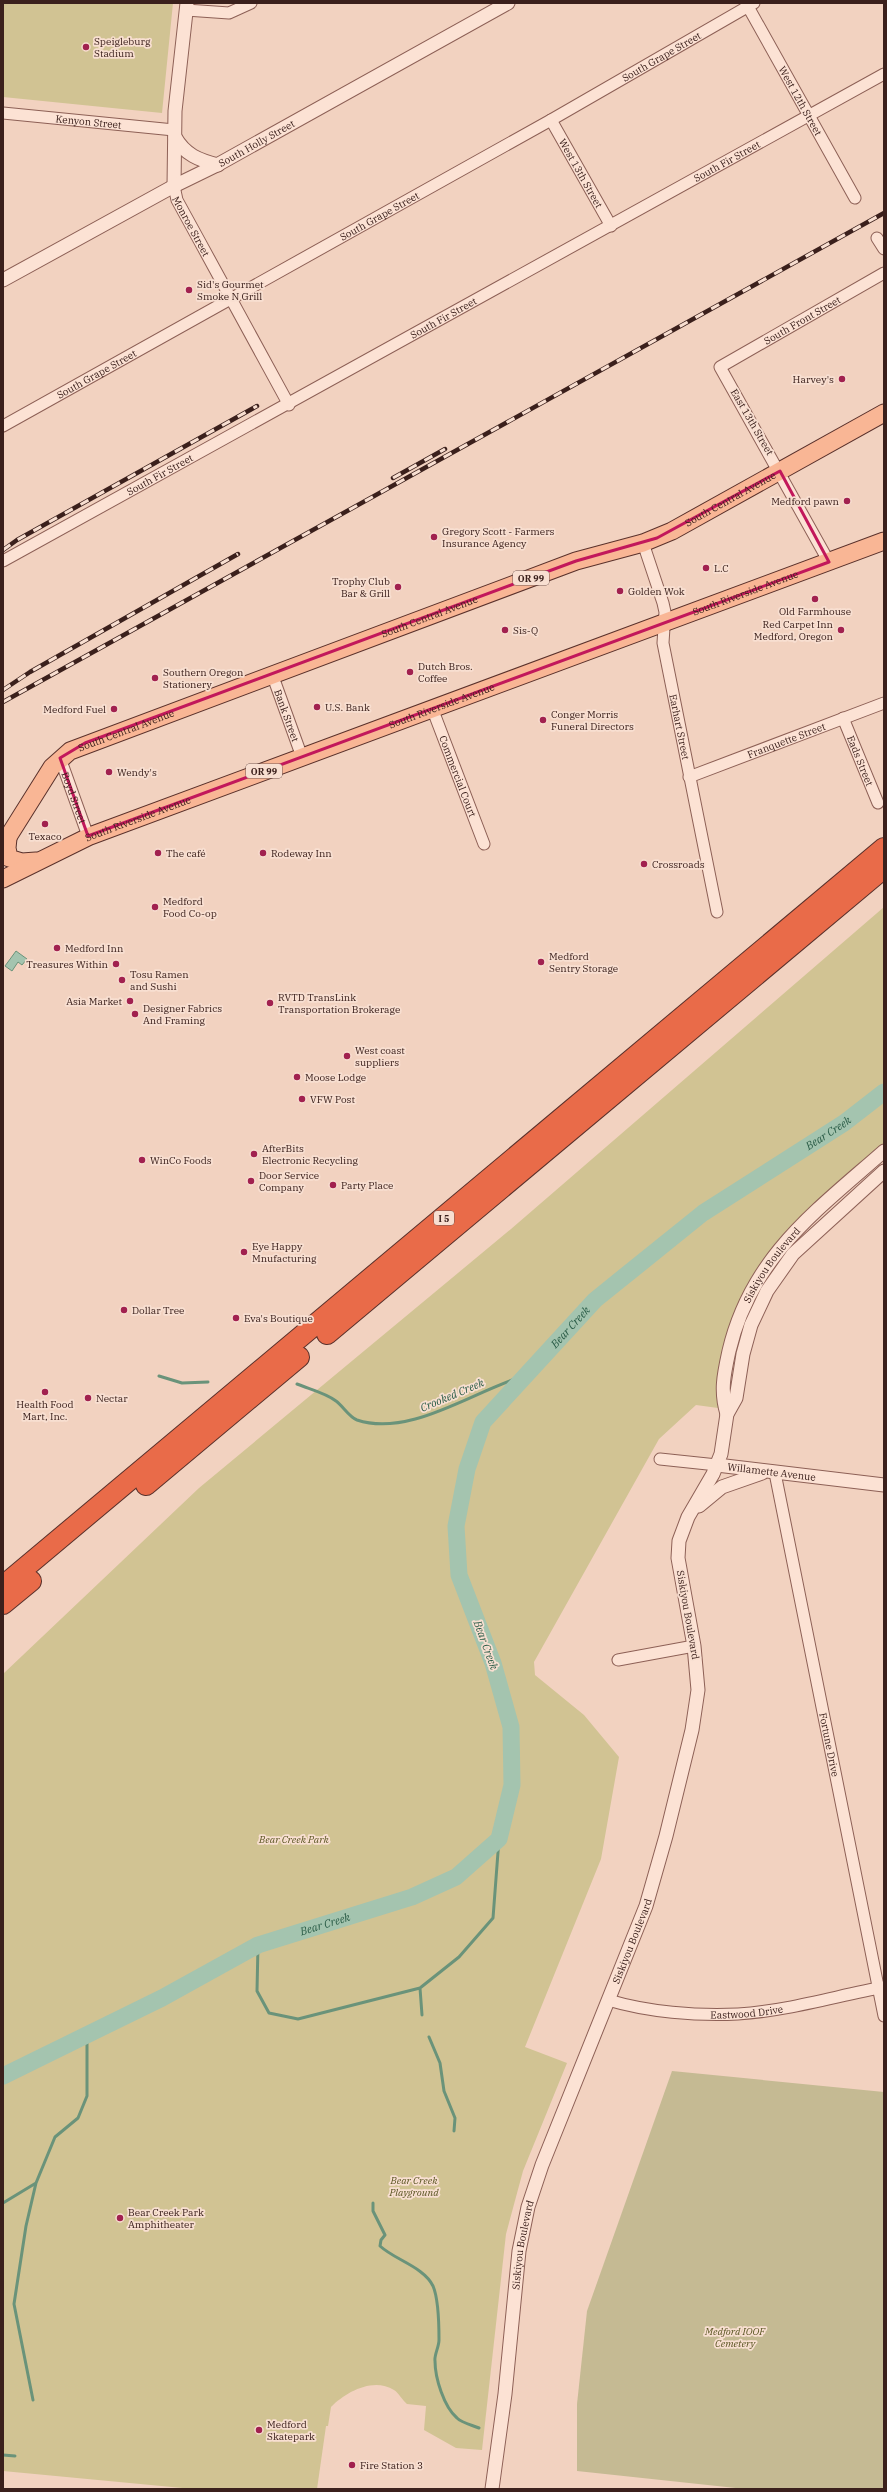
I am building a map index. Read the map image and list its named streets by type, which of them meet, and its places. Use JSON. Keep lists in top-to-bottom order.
{
  "streets": {
    "highway": ["I 5"],
    "main road": ["South Central Avenue", "OR 99", "South Riverside Avenue"],
    "street": [
      "South Grape Street",
      "West 12th Street",
      "Kenyon Street",
      "South Holly Street",
      "South Fir Street",
      "West 13th Street",
      "Monroe Street",
      "South Front Street",
      "East 13th Street",
      "Bank Street",
      "Earhart Street",
      "Franquette Street",
      "Eads Street",
      "Commercial Court",
      "Boyd Street",
      "Siskiyou Boulevard",
      "Willamette Avenue",
      "Fortune Drive",
      "Eastwood Drive"
    ]
  },
  "crossings": [
    ["South Grape Street", "West 12th Street"],
    ["South Grape Street", "West 13th Street"],
    ["South Grape Street", "Monroe Street"],
    ["West 12th Street", "South Fir Street"],
    ["Kenyon Street", "Monroe Street"],
    ["South Holly Street", "Monroe Street"],
    ["South Fir Street", "West 13th Street"],
    ["South Fir Street", "Monroe Street"],
    ["South Front Street", "East 13th Street"],
    ["East 13th Street", "South Central Avenue"],
    ["East 13th Street", "South Riverside Avenue"],
    ["South Central Avenue", "Bank Street"],
    ["South Central Avenue", "Earhart Street"],
    ["South Central Avenue", "Boyd Street"],
    ["South Riverside Avenue", "Bank Street"],
    ["South Riverside Avenue", "Earhart Street"],
    ["South Riverside Avenue", "Commercial Court"],
    ["South Riverside Avenue", "Boyd Street"],
    ["Earhart Street", "Franquette Street"],
    ["Franquette Street", "Eads Street"],
    ["Siskiyou Boulevard", "Willamette Avenue"],
    ["Siskiyou Boulevard", "Eastwood Drive"],
    ["Willamette Avenue", "Fortune Drive"],
    ["Fortune Drive", "Eastwood Drive"]
  ],
  "water": ["Bear Creek", "Crooked Creek"],
  "parks": ["Bear Creek Park", "Bear Creek Playground", "Medford IOOF Cemetery"],
  "places": [
    "Speigleburg Stadium",
    "Sid's Gourmet Smoke N Grill",
    "Harvey's",
    "Medford pawn",
    "Gregory Scott - Farmers Insurance Agency",
    "L.C",
    "Trophy Club Bar & Grill",
    "Golden Wok",
    "Old Farmhouse",
    "Sis-Q",
    "Red Carpet Inn Medford, Oregon",
    "Dutch Bros. Coffee",
    "Southern Oregon Stationery",
    "U.S. Bank",
    "Medford Fuel",
    "Conger Morris Funeral Directors",
    "Wendy's",
    "Texaco",
    "The café",
    "Rodeway Inn",
    "Crossroads",
    "Medford Food Co-op",
    "Medford Inn",
    "Medford Sentry Storage",
    "Treasures Within",
    "Tosu Ramen and Sushi",
    "Asia Market",
    "RVTD TransLink Transportation Brokerage",
    "Designer Fabrics And Framing",
    "West coast suppliers",
    "Moose Lodge",
    "VFW Post",
    "AfterBits Electronic Recycling",
    "WinCo Foods",
    "Door Service Company",
    "Party Place",
    "Eye Happy Mnufacturing",
    "Dollar Tree",
    "Eva's Boutique",
    "Health Food Mart, Inc.",
    "Nectar",
    "Bear Creek Park Amphitheater",
    "Medford Skatepark",
    "Fire Station 3"
  ]
}
